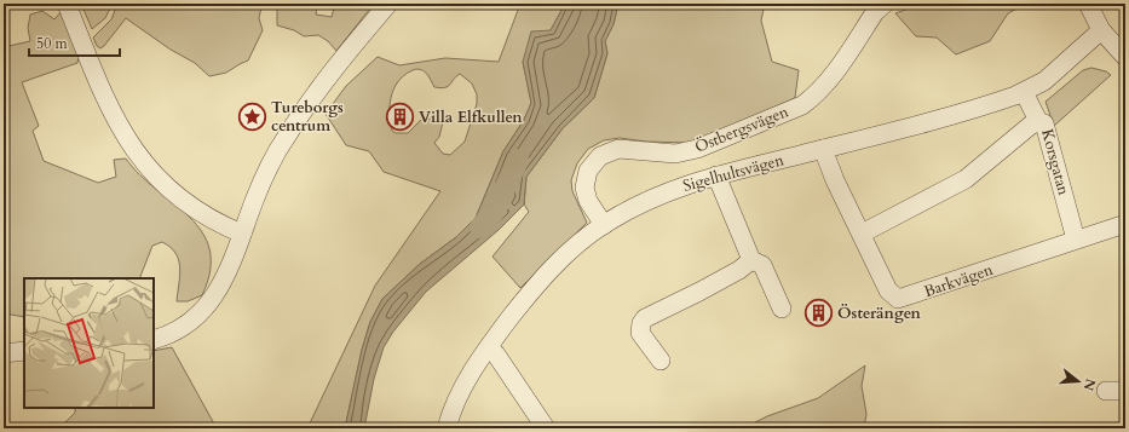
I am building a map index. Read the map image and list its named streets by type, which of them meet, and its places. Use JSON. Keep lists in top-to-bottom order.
{
  "streets": {
    "street": [
      "Östbergsvägen",
      "Korsgatan",
      "Sigelhultsvägen",
      "Barkvägen"
    ]
  },
  "crossings": [
    ["Östbergsvägen", "Sigelhultsvägen"],
    ["Korsgatan", "Sigelhultsvägen"],
    ["Korsgatan", "Barkvägen"],
    ["Sigelhultsvägen", "Barkvägen"]
  ],
  "places": {
    "place": ["Tureborgs centrum"],
    "building": ["Villa Elfkullen", "Österängen"]
  },
  "scale_bar": "50 m",
  "north": "right"
}
